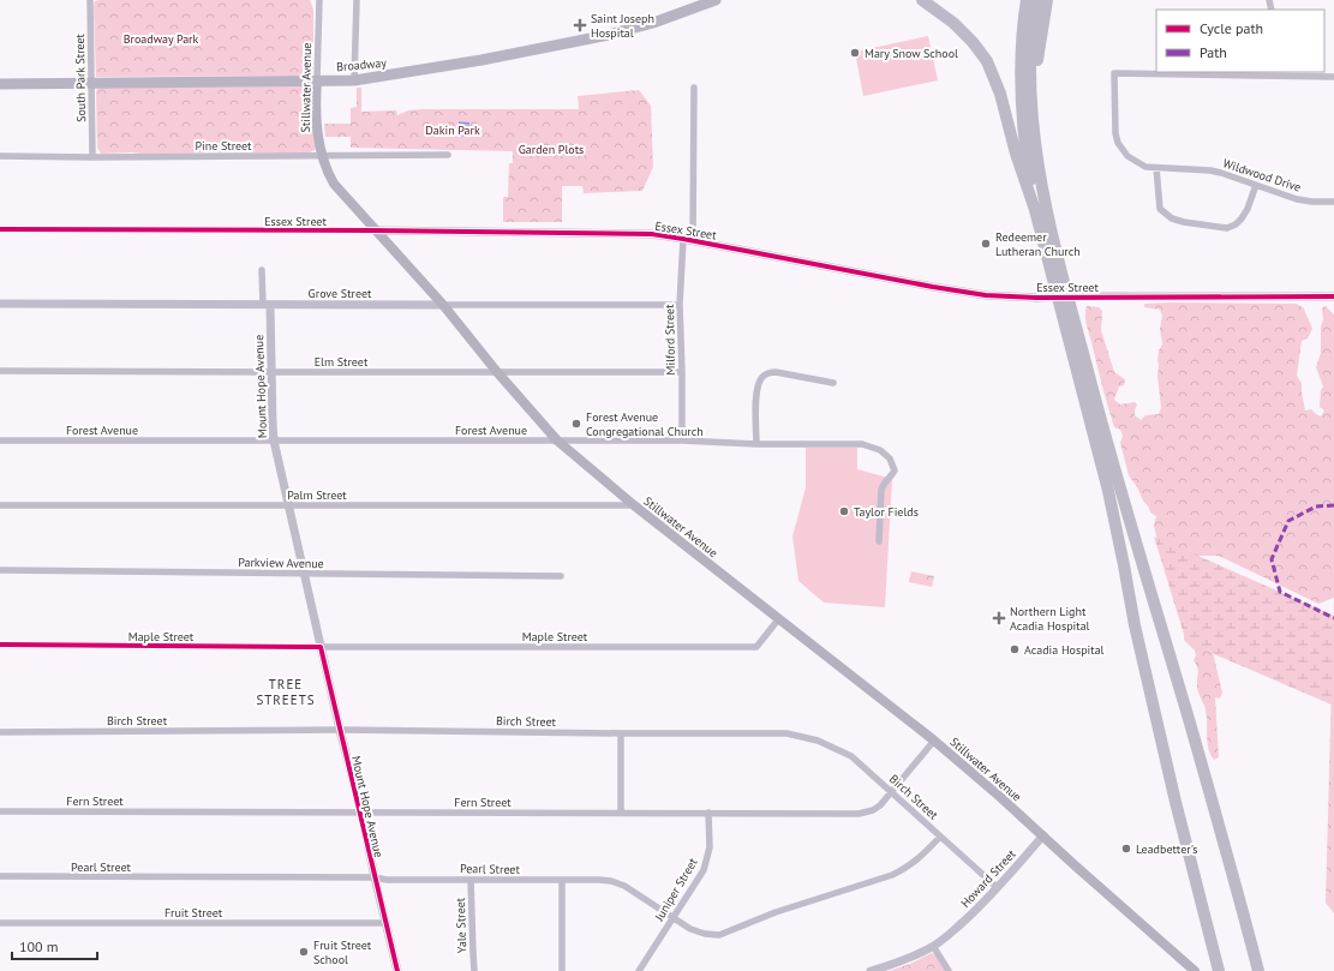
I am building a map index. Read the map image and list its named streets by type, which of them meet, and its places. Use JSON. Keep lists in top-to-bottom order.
{
  "streets": {
    "main road": ["Broadway", "Stillwater Avenue"],
    "street": [
      "South Park Street",
      "Pine Street",
      "Wildwood Drive",
      "Essex Street",
      "Grove Street",
      "Milford Street",
      "Elm Street",
      "Mount Hope Avenue",
      "Forest Avenue",
      "Palm Street",
      "Parkview Avenue",
      "Maple Street",
      "Birch Street",
      "Fern Street",
      "Pearl Street",
      "Howard Street",
      "Juniper Street",
      "Fruit Street",
      "Yale Street"
    ]
  },
  "crossings": [
    ["Broadway", "South Park Street"],
    ["Broadway", "Stillwater Avenue"],
    ["South Park Street", "Pine Street"],
    ["Stillwater Avenue", "Pine Street"],
    ["Stillwater Avenue", "Essex Street"],
    ["Stillwater Avenue", "Grove Street"],
    ["Stillwater Avenue", "Elm Street"],
    ["Stillwater Avenue", "Forest Avenue"],
    ["Stillwater Avenue", "Palm Street"],
    ["Stillwater Avenue", "Maple Street"],
    ["Stillwater Avenue", "Fern Street"],
    ["Stillwater Avenue", "Howard Street"],
    ["Essex Street", "Milford Street"],
    ["Grove Street", "Milford Street"],
    ["Grove Street", "Mount Hope Avenue"],
    ["Milford Street", "Elm Street"],
    ["Milford Street", "Forest Avenue"],
    ["Elm Street", "Mount Hope Avenue"],
    ["Mount Hope Avenue", "Forest Avenue"],
    ["Mount Hope Avenue", "Palm Street"],
    ["Mount Hope Avenue", "Parkview Avenue"],
    ["Mount Hope Avenue", "Maple Street"],
    ["Mount Hope Avenue", "Birch Street"],
    ["Mount Hope Avenue", "Fern Street"],
    ["Mount Hope Avenue", "Pearl Street"],
    ["Mount Hope Avenue", "Fruit Street"],
    ["Birch Street", "Fern Street"],
    ["Birch Street", "Pearl Street"],
    ["Birch Street", "Howard Street"],
    ["Fern Street", "Juniper Street"],
    ["Pearl Street", "Juniper Street"],
    ["Pearl Street", "Yale Street"]
  ],
  "districts": ["TREE STREETS"],
  "parks": ["Broadway Park", "Dakin Park", "Garden Plots"],
  "places": {
    "health": ["Saint Joseph Hospital", "Northern Light Acadia Hospital"],
    "other": [
      "Mary Snow School",
      "Redeemer Lutheran Church",
      "Forest Avenue Congregational Church",
      "Taylor Fields",
      "Acadia Hospital",
      "Leadbetter's",
      "Fruit Street School"
    ]
  },
  "legend": ["Cycle path", "Path"],
  "scale_bar": "100 m"
}
